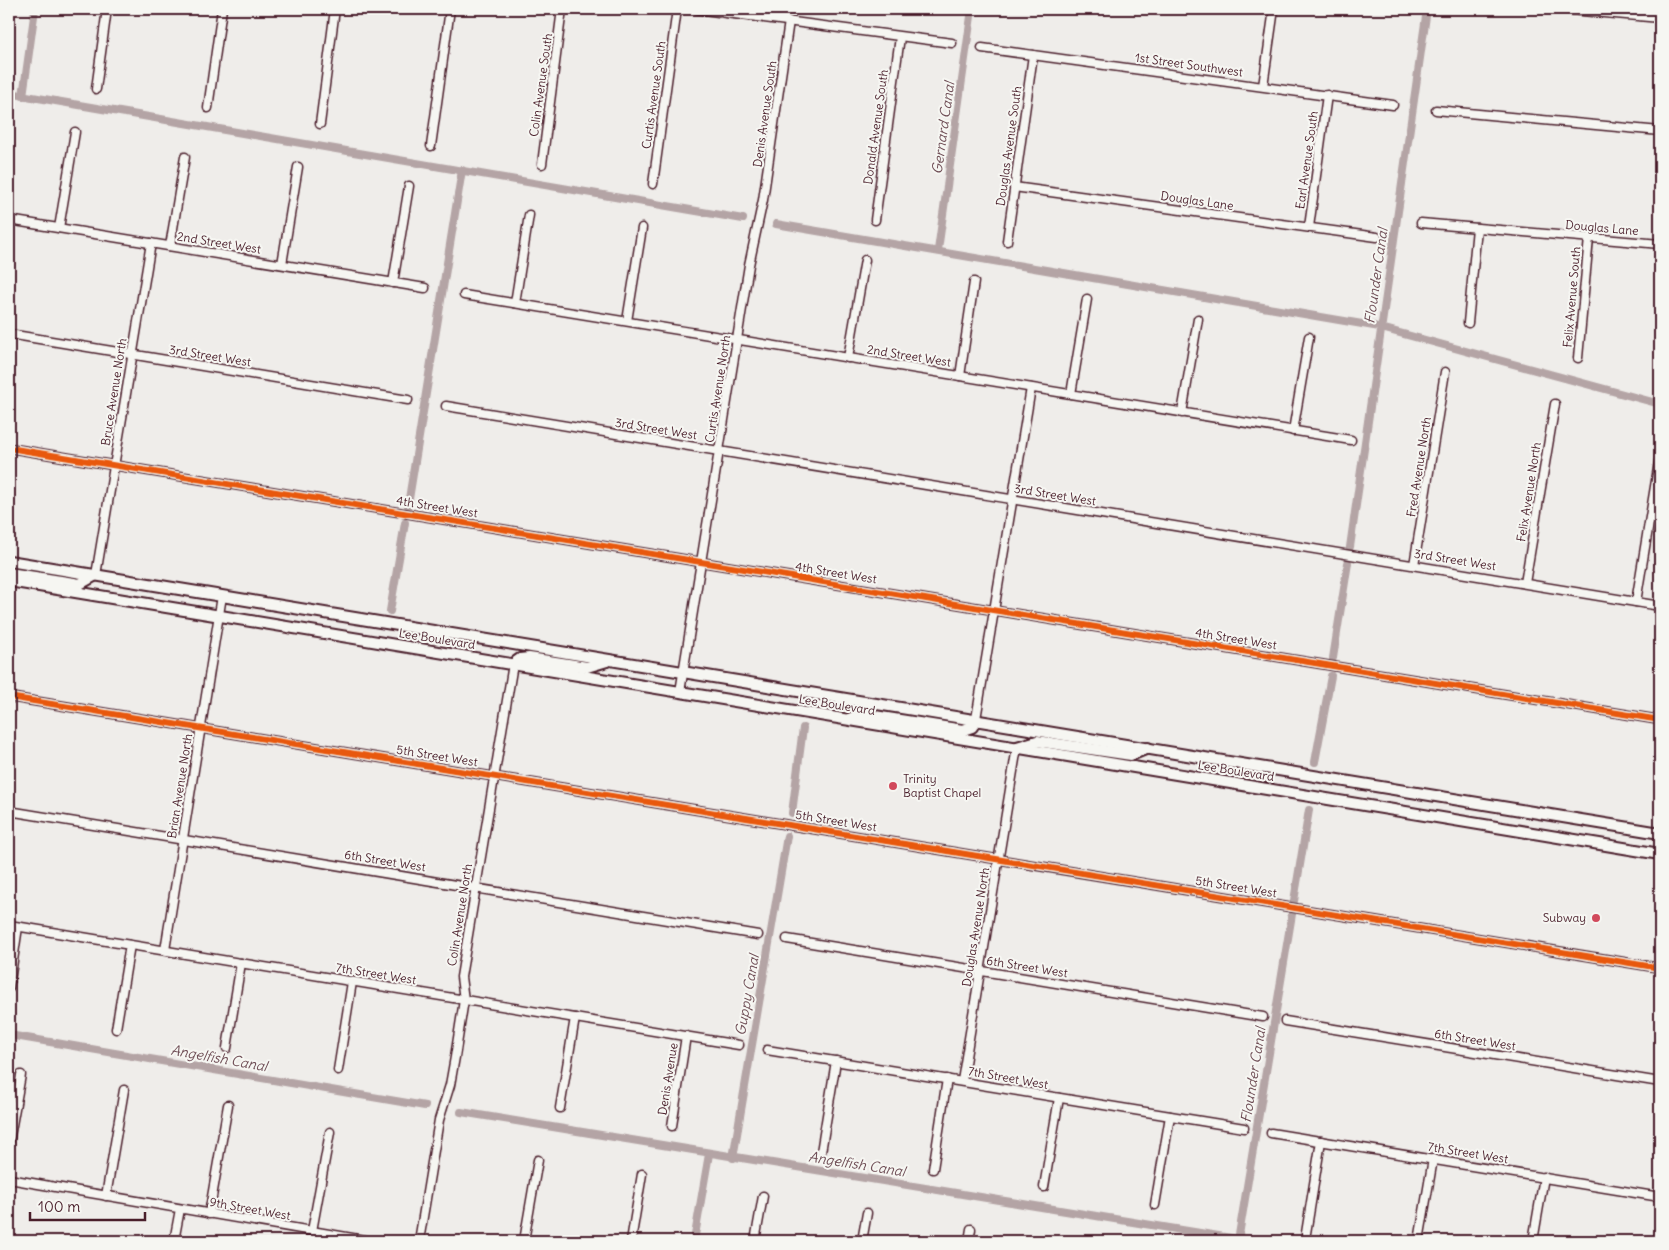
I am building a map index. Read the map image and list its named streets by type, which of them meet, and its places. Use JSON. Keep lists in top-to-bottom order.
{
  "streets": {
    "main road": ["Lee Boulevard"],
    "street": [
      "1st Street Southwest",
      "Colin Avenue South",
      "Curtis Avenue South",
      "Denis Avenue South",
      "Donald Avenue South",
      "Douglas Avenue South",
      "Earl Avenue South",
      "Douglas Lane",
      "2nd Street West",
      "Felix Avenue South",
      "3rd Street West",
      "Curtis Avenue North",
      "Bruce Avenue North",
      "Fred Avenue North",
      "Felix Avenue North",
      "4th Street West",
      "5th Street West",
      "Brian Avenue North",
      "6th Street West",
      "Colin Avenue North",
      "Douglas Avenue North",
      "7th Street West",
      "Denis Avenue",
      "9th Street West"
    ]
  },
  "crossings": [
    ["1st Street Southwest", "Douglas Avenue South"],
    ["1st Street Southwest", "Earl Avenue South"],
    ["Denis Avenue South", "Curtis Avenue North"],
    ["Douglas Avenue South", "Douglas Lane"],
    ["Earl Avenue South", "Douglas Lane"],
    ["Douglas Lane", "Felix Avenue South"],
    ["2nd Street West", "Curtis Avenue North"],
    ["2nd Street West", "Bruce Avenue North"],
    ["3rd Street West", "Curtis Avenue North"],
    ["3rd Street West", "Bruce Avenue North"],
    ["3rd Street West", "Fred Avenue North"],
    ["3rd Street West", "Felix Avenue North"],
    ["Curtis Avenue North", "4th Street West"],
    ["Curtis Avenue North", "Lee Boulevard"],
    ["Bruce Avenue North", "4th Street West"],
    ["Bruce Avenue North", "Lee Boulevard"],
    ["Lee Boulevard", "Brian Avenue North"],
    ["Lee Boulevard", "Colin Avenue North"],
    ["Lee Boulevard", "Douglas Avenue North"],
    ["5th Street West", "Brian Avenue North"],
    ["5th Street West", "Colin Avenue North"],
    ["5th Street West", "Douglas Avenue North"],
    ["Brian Avenue North", "6th Street West"],
    ["Brian Avenue North", "7th Street West"],
    ["6th Street West", "Colin Avenue North"],
    ["6th Street West", "Douglas Avenue North"],
    ["Colin Avenue North", "7th Street West"],
    ["Douglas Avenue North", "7th Street West"],
    ["7th Street West", "Denis Avenue"]
  ],
  "water": [
    "Gernard Canal",
    "Flounder Canal",
    "Guppy Canal",
    "Angelfish Canal"
  ],
  "places": ["Trinity Baptist Chapel", "Subway"],
  "scale_bar": "100 m"
}
